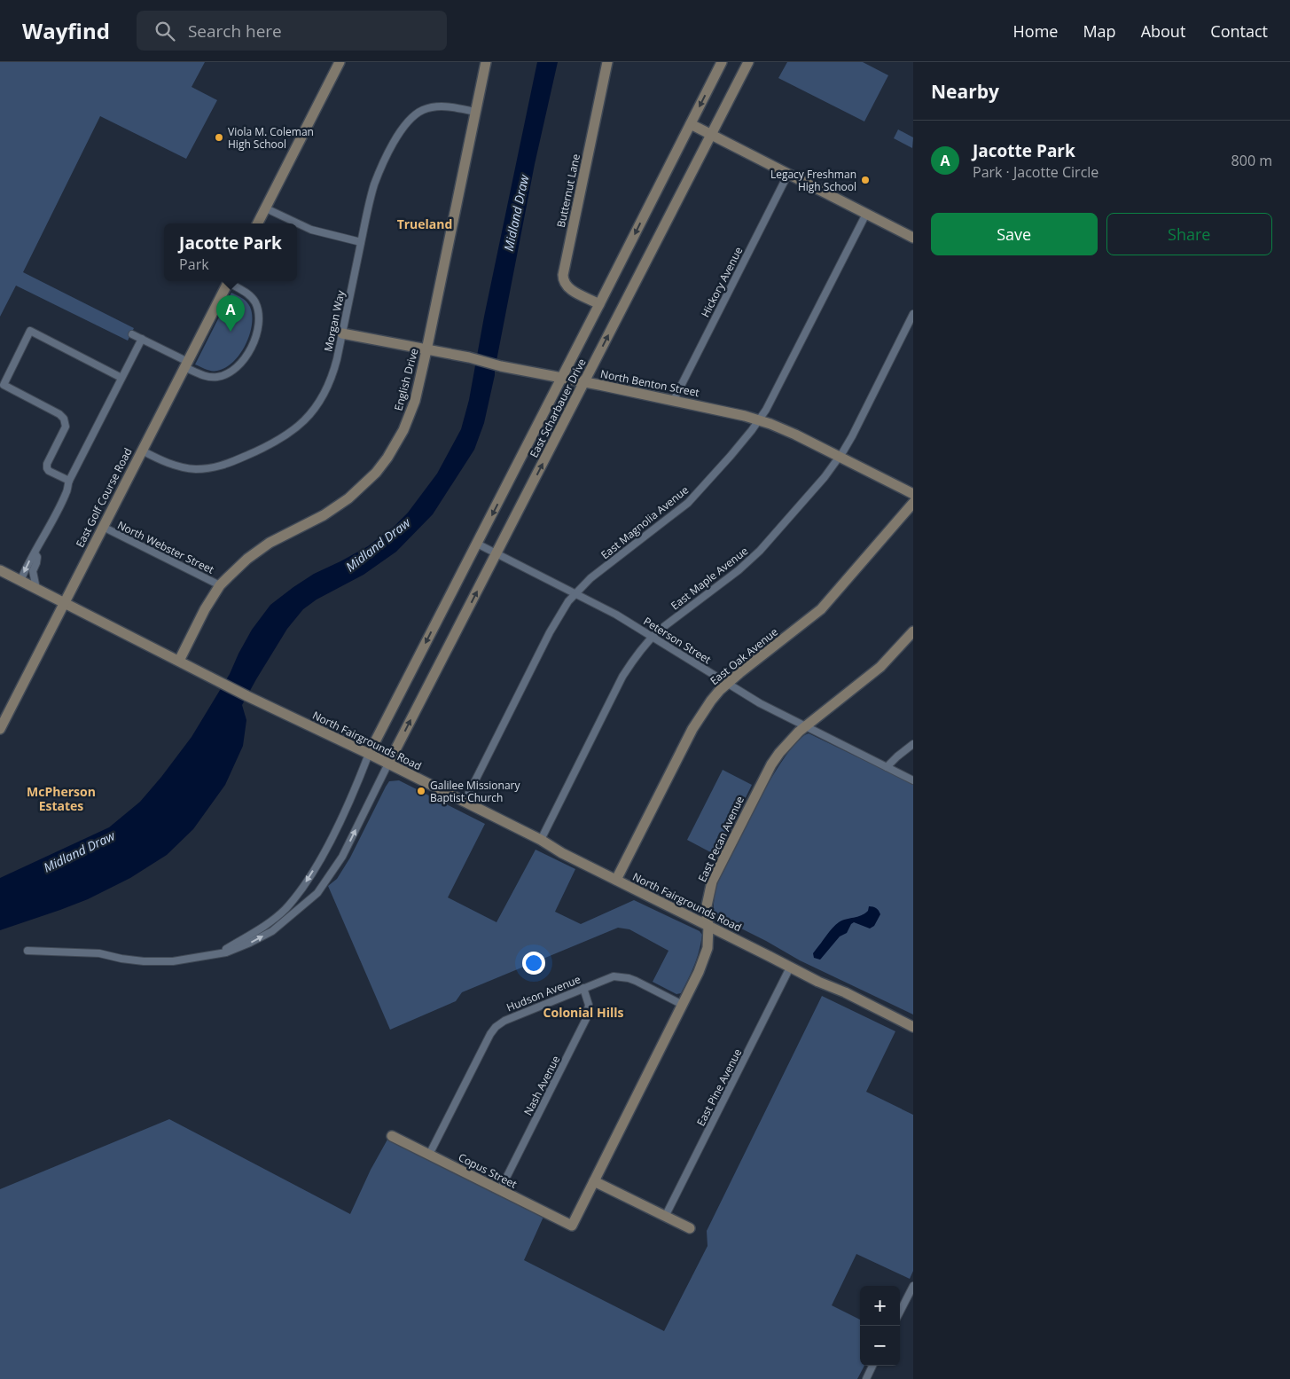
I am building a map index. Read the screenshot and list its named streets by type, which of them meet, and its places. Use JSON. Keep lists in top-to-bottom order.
{
  "streets": {
    "street": [
      "Butternut Lane",
      "Hickory Avenue",
      "Morgan Way",
      "English Drive",
      "North Benton Street",
      "East Scharbauer Drive",
      "East Golf Course Road",
      "East Magnolia Avenue",
      "North Webster Street",
      "East Maple Avenue",
      "Peterson Street",
      "East Oak Avenue",
      "North Fairgrounds Road",
      "East Pecan Avenue",
      "Hudson Avenue",
      "Nash Avenue",
      "East Pine Avenue",
      "Copus Street"
    ]
  },
  "crossings": [
    ["Butternut Lane", "East Scharbauer Drive"],
    ["Hickory Avenue", "North Benton Street"],
    ["Morgan Way", "English Drive"],
    ["Morgan Way", "North Benton Street"],
    ["Morgan Way", "East Golf Course Road"],
    ["English Drive", "North Benton Street"],
    ["English Drive", "North Webster Street"],
    ["English Drive", "North Fairgrounds Road"],
    ["North Benton Street", "East Scharbauer Drive"],
    ["North Benton Street", "East Magnolia Avenue"],
    ["North Benton Street", "East Maple Avenue"],
    ["East Scharbauer Drive", "Peterson Street"],
    ["East Scharbauer Drive", "North Fairgrounds Road"],
    ["East Golf Course Road", "North Webster Street"],
    ["East Golf Course Road", "North Fairgrounds Road"],
    ["East Magnolia Avenue", "Peterson Street"],
    ["East Magnolia Avenue", "North Fairgrounds Road"],
    ["East Maple Avenue", "Peterson Street"],
    ["East Maple Avenue", "North Fairgrounds Road"],
    ["Peterson Street", "East Oak Avenue"],
    ["Peterson Street", "East Pecan Avenue"],
    ["East Oak Avenue", "North Fairgrounds Road"],
    ["North Fairgrounds Road", "East Pecan Avenue"],
    ["North Fairgrounds Road", "East Pine Avenue"],
    ["East Pecan Avenue", "Hudson Avenue"],
    ["East Pecan Avenue", "Copus Street"],
    ["Hudson Avenue", "Nash Avenue"],
    ["Hudson Avenue", "Copus Street"],
    ["Nash Avenue", "Copus Street"]
  ],
  "districts": ["Trueland", "McPherson Estates", "Colonial Hills"],
  "water": ["Midland Draw"],
  "places": ["Viola M. Coleman High School", "Legacy Freshman High School", "Galilee Missionary Baptist Church"],
  "page": {
    "header": "Wayfind",
    "search": "Search here",
    "nav": [
      "Home",
      "Map",
      "About",
      "Contact"
    ],
    "heading": "Nearby",
    "list": [
      {
        "mark": "A",
        "name": "Jacotte Park",
        "note": "Park · Jacotte Circle",
        "value": "800 m"
      }
    ],
    "buttons": ["Save", "Share"],
    "popup": ["Jacotte Park", "Park"],
    "pins": "A",
    "map_buttons": ["+", "−"]
  }
}
